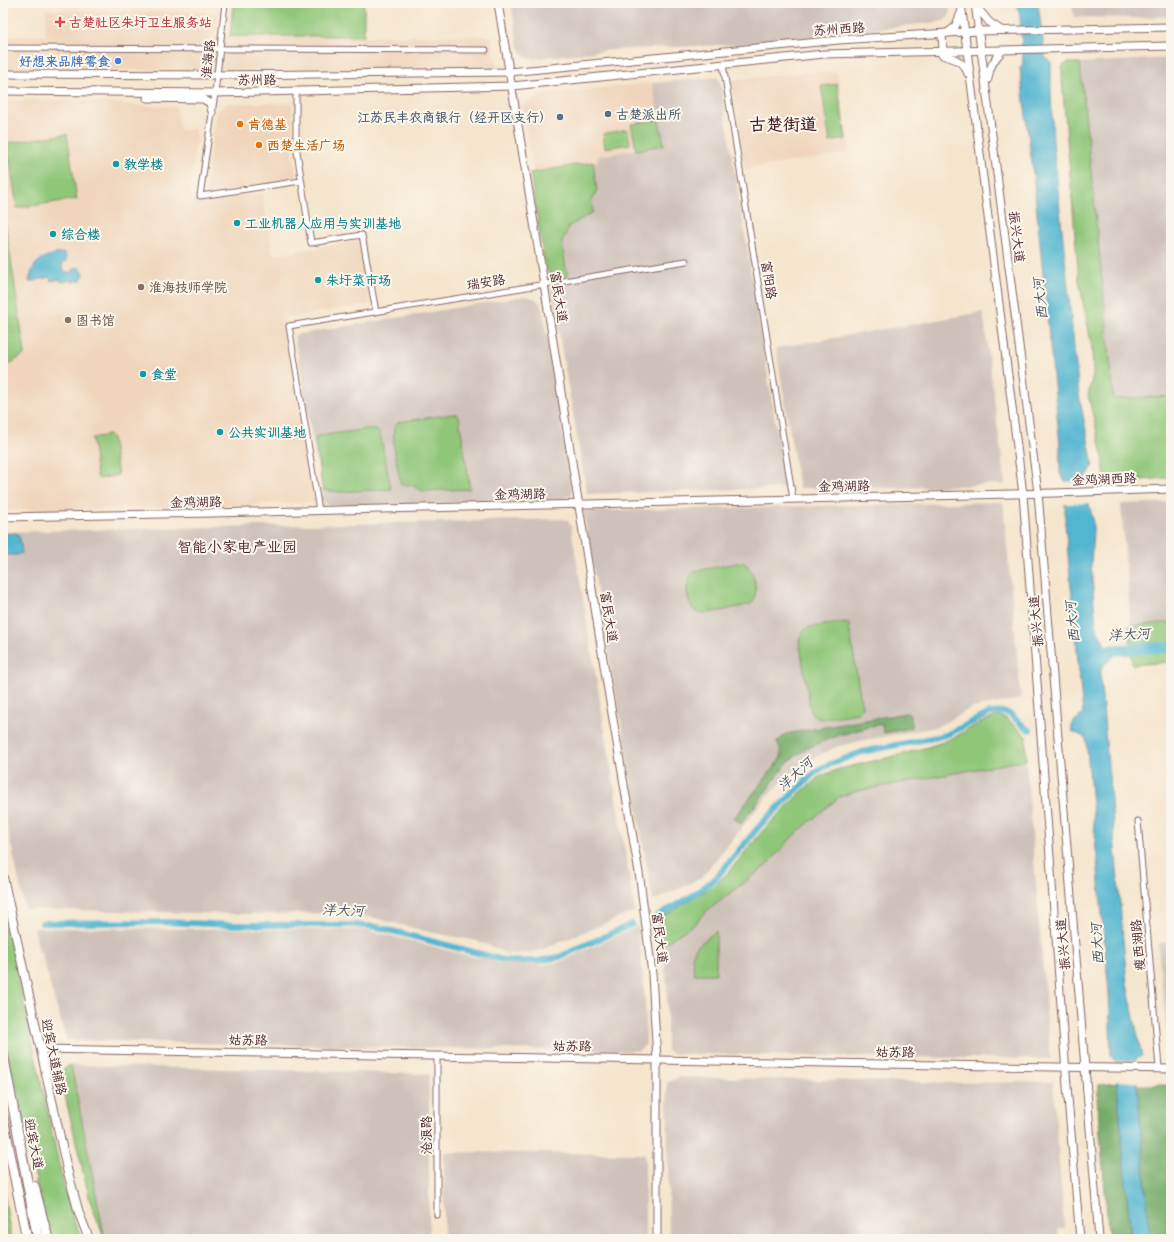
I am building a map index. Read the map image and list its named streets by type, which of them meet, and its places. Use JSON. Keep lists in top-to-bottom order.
{
  "streets": {
    "highway": ["迎宾大道"],
    "main road": [
      "苏州西路",
      "苏州路",
      "振兴大道",
      "富民大道",
      "金鸡湖西路",
      "金鸡湖路",
      "姑苏路",
      "迎宾大道辅路"
    ],
    "street": [
      "淮海路",
      "富阳路",
      "瑞安路",
      "瘦西湖路",
      "沧浪路"
    ]
  },
  "crossings": [
    ["苏州西路", "苏州路"],
    ["苏州西路", "振兴大道"],
    ["苏州西路", "富阳路"],
    ["苏州西路", "富民大道"],
    ["淮海路", "苏州路"],
    ["苏州路", "富民大道"],
    ["振兴大道", "金鸡湖西路"],
    ["振兴大道", "金鸡湖路"],
    ["振兴大道", "姑苏路"],
    ["富阳路", "金鸡湖路"],
    ["瑞安路", "富民大道"],
    ["瑞安路", "金鸡湖路"],
    ["富民大道", "金鸡湖路"],
    ["富民大道", "姑苏路"],
    ["金鸡湖西路", "金鸡湖路"],
    ["瘦西湖路", "姑苏路"],
    ["姑苏路", "迎宾大道辅路"],
    ["姑苏路", "沧浪路"]
  ],
  "districts": ["古楚街道", "智能小家电产业园"],
  "water": ["西大河", "洋大河"],
  "places": {
    "health": ["古楚社区朱圩卫生服务站"],
    "other": [
      "好想来品牌零食",
      "古楚派出所",
      "江苏民丰农商银行（经开区支行）",
      "肯德基",
      "西楚生活广场",
      "教学楼",
      "工业机器人应用与实训基地",
      "综合楼",
      "朱圩菜市场",
      "淮海技师学院",
      "图书馆",
      "食堂",
      "公共实训基地"
    ]
  }
}
